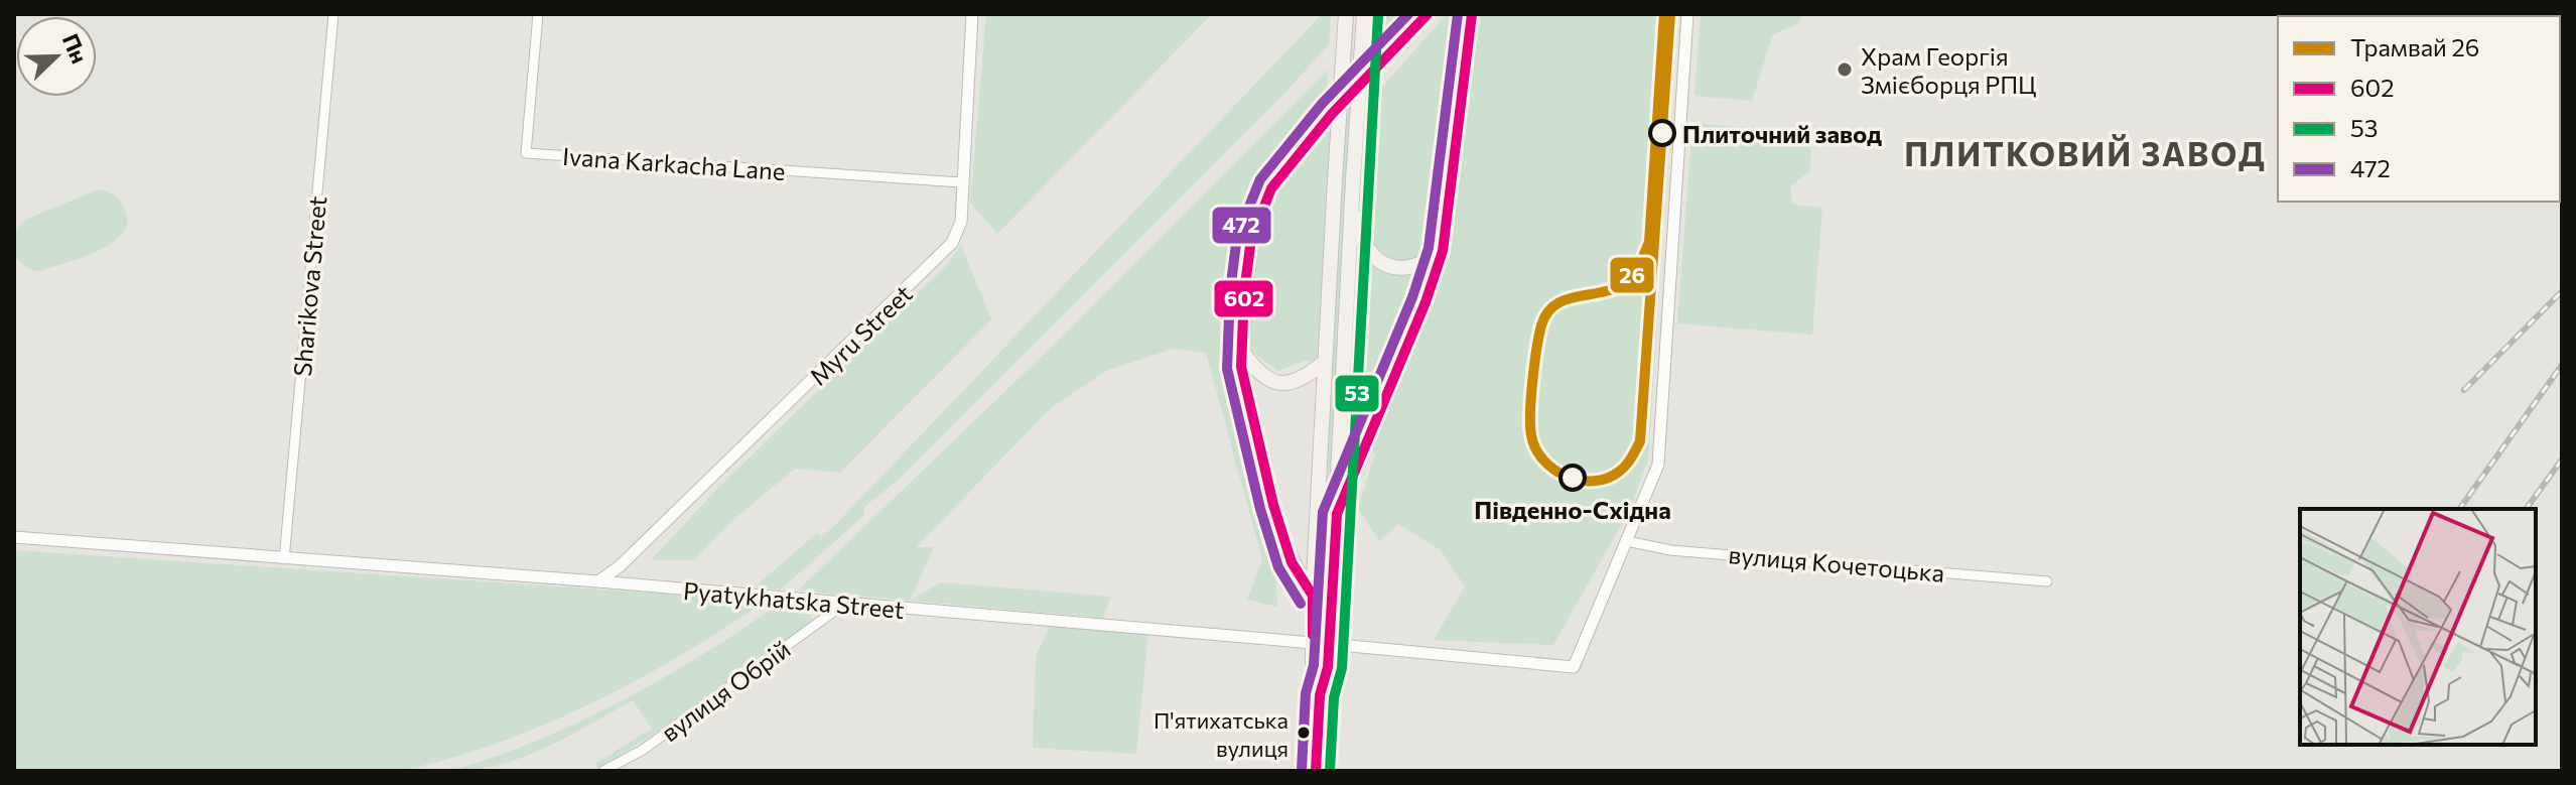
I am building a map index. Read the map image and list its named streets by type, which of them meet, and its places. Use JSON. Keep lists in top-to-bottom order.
{
  "streets": {
    "main road": ["Pyatykhatska Street"],
    "street": [
      "Ivana Karkacha Lane",
      "Sharikova Street",
      "Myru Street",
      "вулиця Кочетоцька",
      "вулиця Обрій"
    ]
  },
  "crossings": [
    ["Ivana Karkacha Lane", "Myru Street"],
    ["Sharikova Street", "Pyatykhatska Street"],
    ["Myru Street", "Pyatykhatska Street"],
    ["вулиця Кочетоцька", "Pyatykhatska Street"],
    ["Pyatykhatska Street", "вулиця Обрій"]
  ],
  "districts": ["ПЛИТКОВИЙ ЗАВОД"],
  "places": [
    "Храм Георгія Змієборця РПЦ",
    "Плиточний завод",
    "Південно-Східна",
    "П'ятихатська вулиця"
  ],
  "lines": [
    "tram line 26",
    "transit line 602",
    "transit line 472",
    "transit line 53"
  ],
  "legend": [
    "Трамвай 26",
    "602",
    "53",
    "472"
  ],
  "north": "top right"
}
